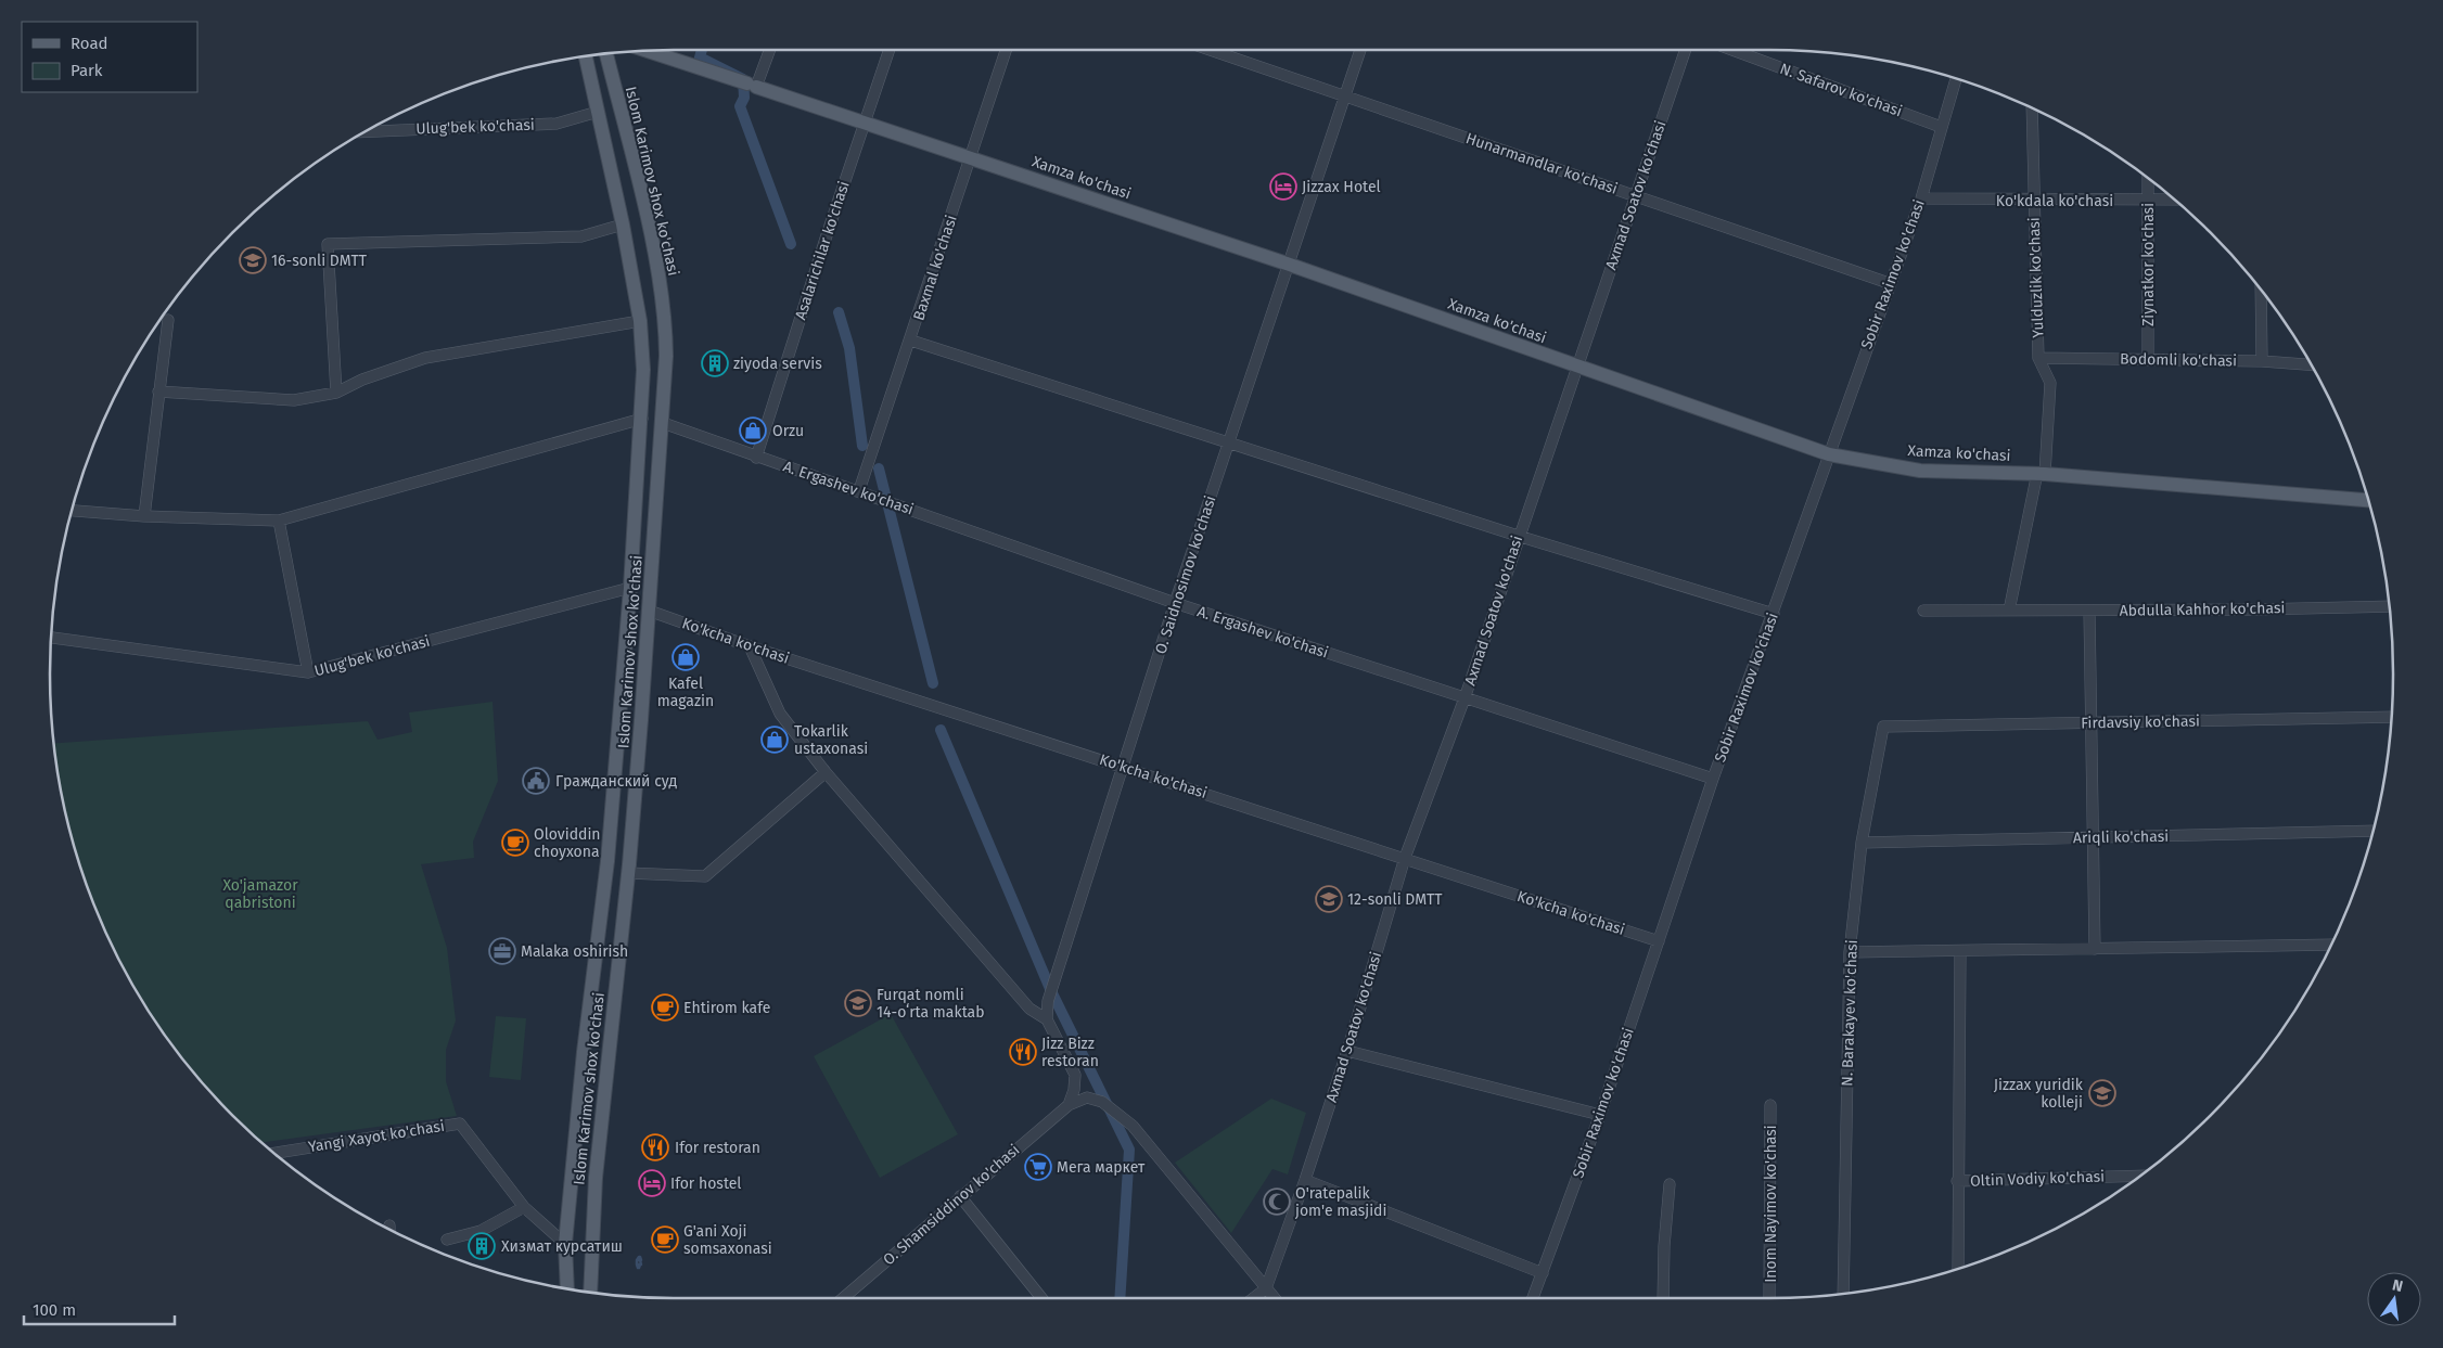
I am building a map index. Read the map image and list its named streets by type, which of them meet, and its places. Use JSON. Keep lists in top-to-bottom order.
{
  "streets": {
    "main road": ["Xamza ko'chasi", "Islom Karimov shox ko'chasi"],
    "street": [
      "N. Safarov ko'chasi",
      "Ulug'bek ko'chasi",
      "Hunarmandlar ko'chasi",
      "Axmad Soatov ko'chasi",
      "Ko'kdala ko'chasi",
      "Asalarichilar ko'chasi",
      "Ziynatkor ko'chasi",
      "Baxmal ko'chasi",
      "Sobir Raximov ko'chasi",
      "Yulduzlik ko'chasi",
      "Bodomli ko'chasi",
      "A. Ergashev ko'chasi",
      "O. Saidnosimov ko'chasi",
      "Abdulla Kahhor ko'chasi",
      "Ko'kcha ko'chasi",
      "Firdavsiy ko'chasi",
      "Ariqli ko'chasi",
      "N. Barakayev ko'chasi",
      "Yangi Xayot ko'chasi",
      "Oltin Vodiy ko'chasi",
      "Inom Nayimov ko'chasi",
      "O. Shamsiddinov ko'chasi"
    ]
  },
  "crossings": [
    ["N. Safarov ko'chasi", "Sobir Raximov ko'chasi"],
    ["Ulug'bek ko'chasi", "Islom Karimov shox ko'chasi"],
    ["Hunarmandlar ko'chasi", "Axmad Soatov ko'chasi"],
    ["Hunarmandlar ko'chasi", "Sobir Raximov ko'chasi"],
    ["Hunarmandlar ko'chasi", "O. Saidnosimov ko'chasi"],
    ["Xamza ko'chasi", "Axmad Soatov ko'chasi"],
    ["Xamza ko'chasi", "Asalarichilar ko'chasi"],
    ["Xamza ko'chasi", "Baxmal ko'chasi"],
    ["Xamza ko'chasi", "Sobir Raximov ko'chasi"],
    ["Xamza ko'chasi", "O. Saidnosimov ko'chasi"],
    ["Islom Karimov shox ko'chasi", "A. Ergashev ko'chasi"],
    ["Islom Karimov shox ko'chasi", "Ko'kcha ko'chasi"],
    ["Islom Karimov shox ko'chasi", "Yangi Xayot ko'chasi"],
    ["Axmad Soatov ko'chasi", "A. Ergashev ko'chasi"],
    ["Axmad Soatov ko'chasi", "Ko'kcha ko'chasi"],
    ["Ko'kdala ko'chasi", "Ziynatkor ko'chasi"],
    ["Ko'kdala ko'chasi", "Sobir Raximov ko'chasi"],
    ["Ko'kdala ko'chasi", "Yulduzlik ko'chasi"],
    ["Asalarichilar ko'chasi", "A. Ergashev ko'chasi"],
    ["Ziynatkor ko'chasi", "Bodomli ko'chasi"],
    ["Baxmal ko'chasi", "A. Ergashev ko'chasi"],
    ["Sobir Raximov ko'chasi", "A. Ergashev ko'chasi"],
    ["Sobir Raximov ko'chasi", "Ko'kcha ko'chasi"],
    ["Yulduzlik ko'chasi", "Bodomli ko'chasi"],
    ["A. Ergashev ko'chasi", "O. Saidnosimov ko'chasi"],
    ["O. Saidnosimov ko'chasi", "Ko'kcha ko'chasi"],
    ["Firdavsiy ko'chasi", "N. Barakayev ko'chasi"],
    ["Ariqli ko'chasi", "N. Barakayev ko'chasi"]
  ],
  "parks": ["Xo'jamazor qabristoni"],
  "places": {
    "hotel": ["Jizzax Hotel", "Ifor hostel"],
    "school or university": [
      "16-sonli DMTT",
      "12-sonli DMTT",
      "Furqat nomli 14-oʻrta maktab",
      "Jizzax yuridik kolleji"
    ],
    "building": ["ziyoda servis", "Хизмат курсатиш"],
    "shop": ["Orzu", "Kafel magazin", "Tokarlik ustaxonasi"],
    "public building": ["Гражданский суд"],
    "cafe": ["Oloviddin choyxona", "Ehtirom kafe", "G'ani Xoji somsaxonasi"],
    "office": ["Malaka oshirish"],
    "restaurant": ["Jizz Bizz restoran", "Ifor restoran"],
    "supermarket": ["Мега маркет"],
    "mosque": ["O'ratepalik jom'e masjidi"]
  },
  "legend": ["Road", "Park"],
  "scale_bar": "100 m",
  "north": "top"
}
